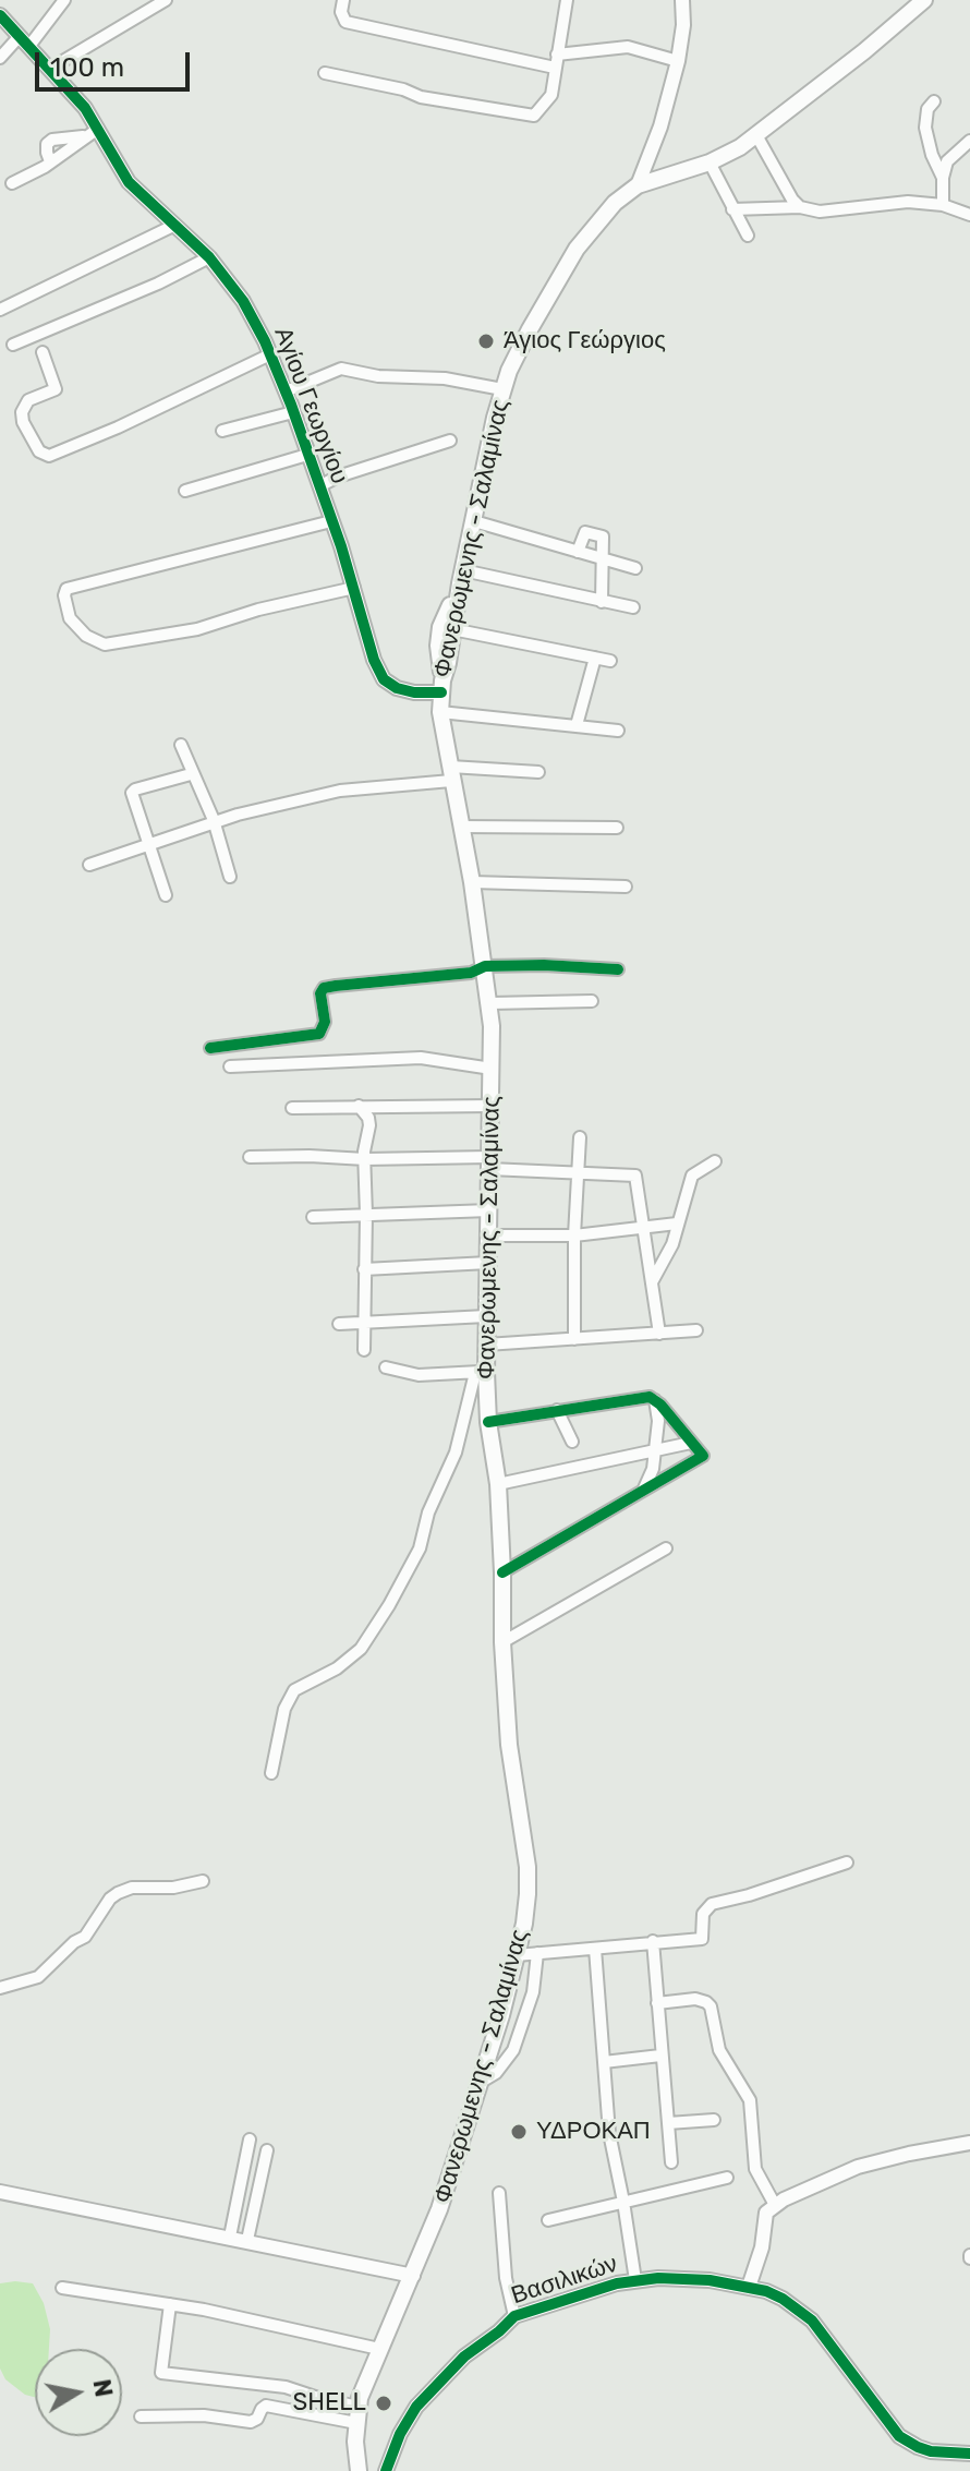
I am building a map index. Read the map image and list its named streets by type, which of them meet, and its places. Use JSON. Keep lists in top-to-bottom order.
{
  "streets": {
    "main road": ["Φανερωμενης - Σαλαμίνας"],
    "street": ["Αγίου Γεωργίου", "Βασιλικών"]
  },
  "crossings": [
    ["Αγίου Γεωργίου", "Φανερωμενης - Σαλαμίνας"]
  ],
  "places": ["Άγιος Γεώργιος", "ΥΔΡΟΚΑΠ", "SHELL"],
  "scale_bar": "100 m",
  "north": "right"
}
